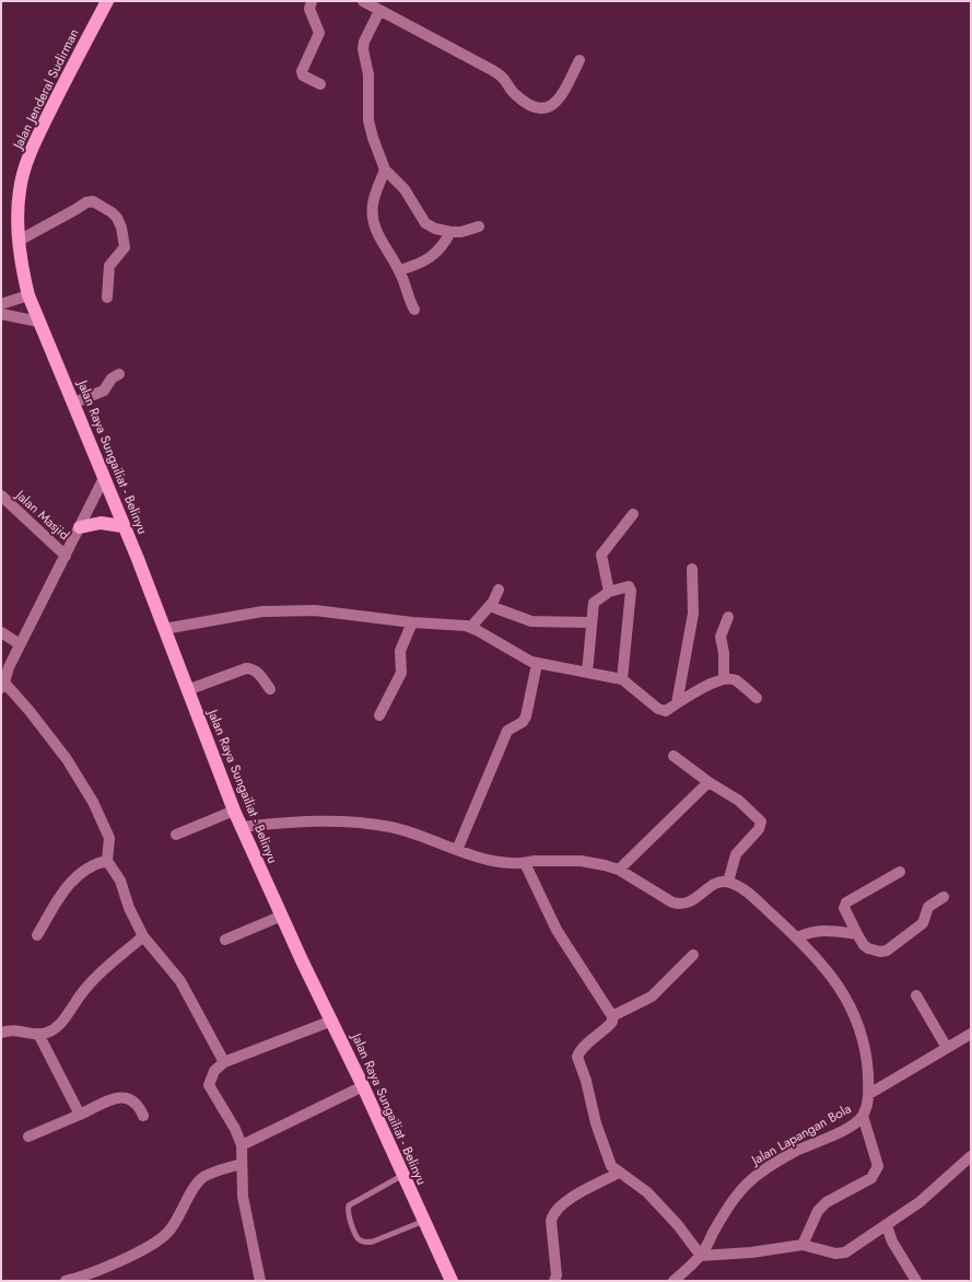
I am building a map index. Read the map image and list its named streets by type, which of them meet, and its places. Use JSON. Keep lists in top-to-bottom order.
{
  "streets": {
    "highway": ["Jalan Jenderal Sudirman", "Jalan Raya Sungailiat - Belinyu"],
    "street": ["Jalan Masjid", "Jalan Lapangan Bola"]
  },
  "crossings": [
    ["Jalan Jenderal Sudirman", "Jalan Raya Sungailiat - Belinyu"]
  ]
}
